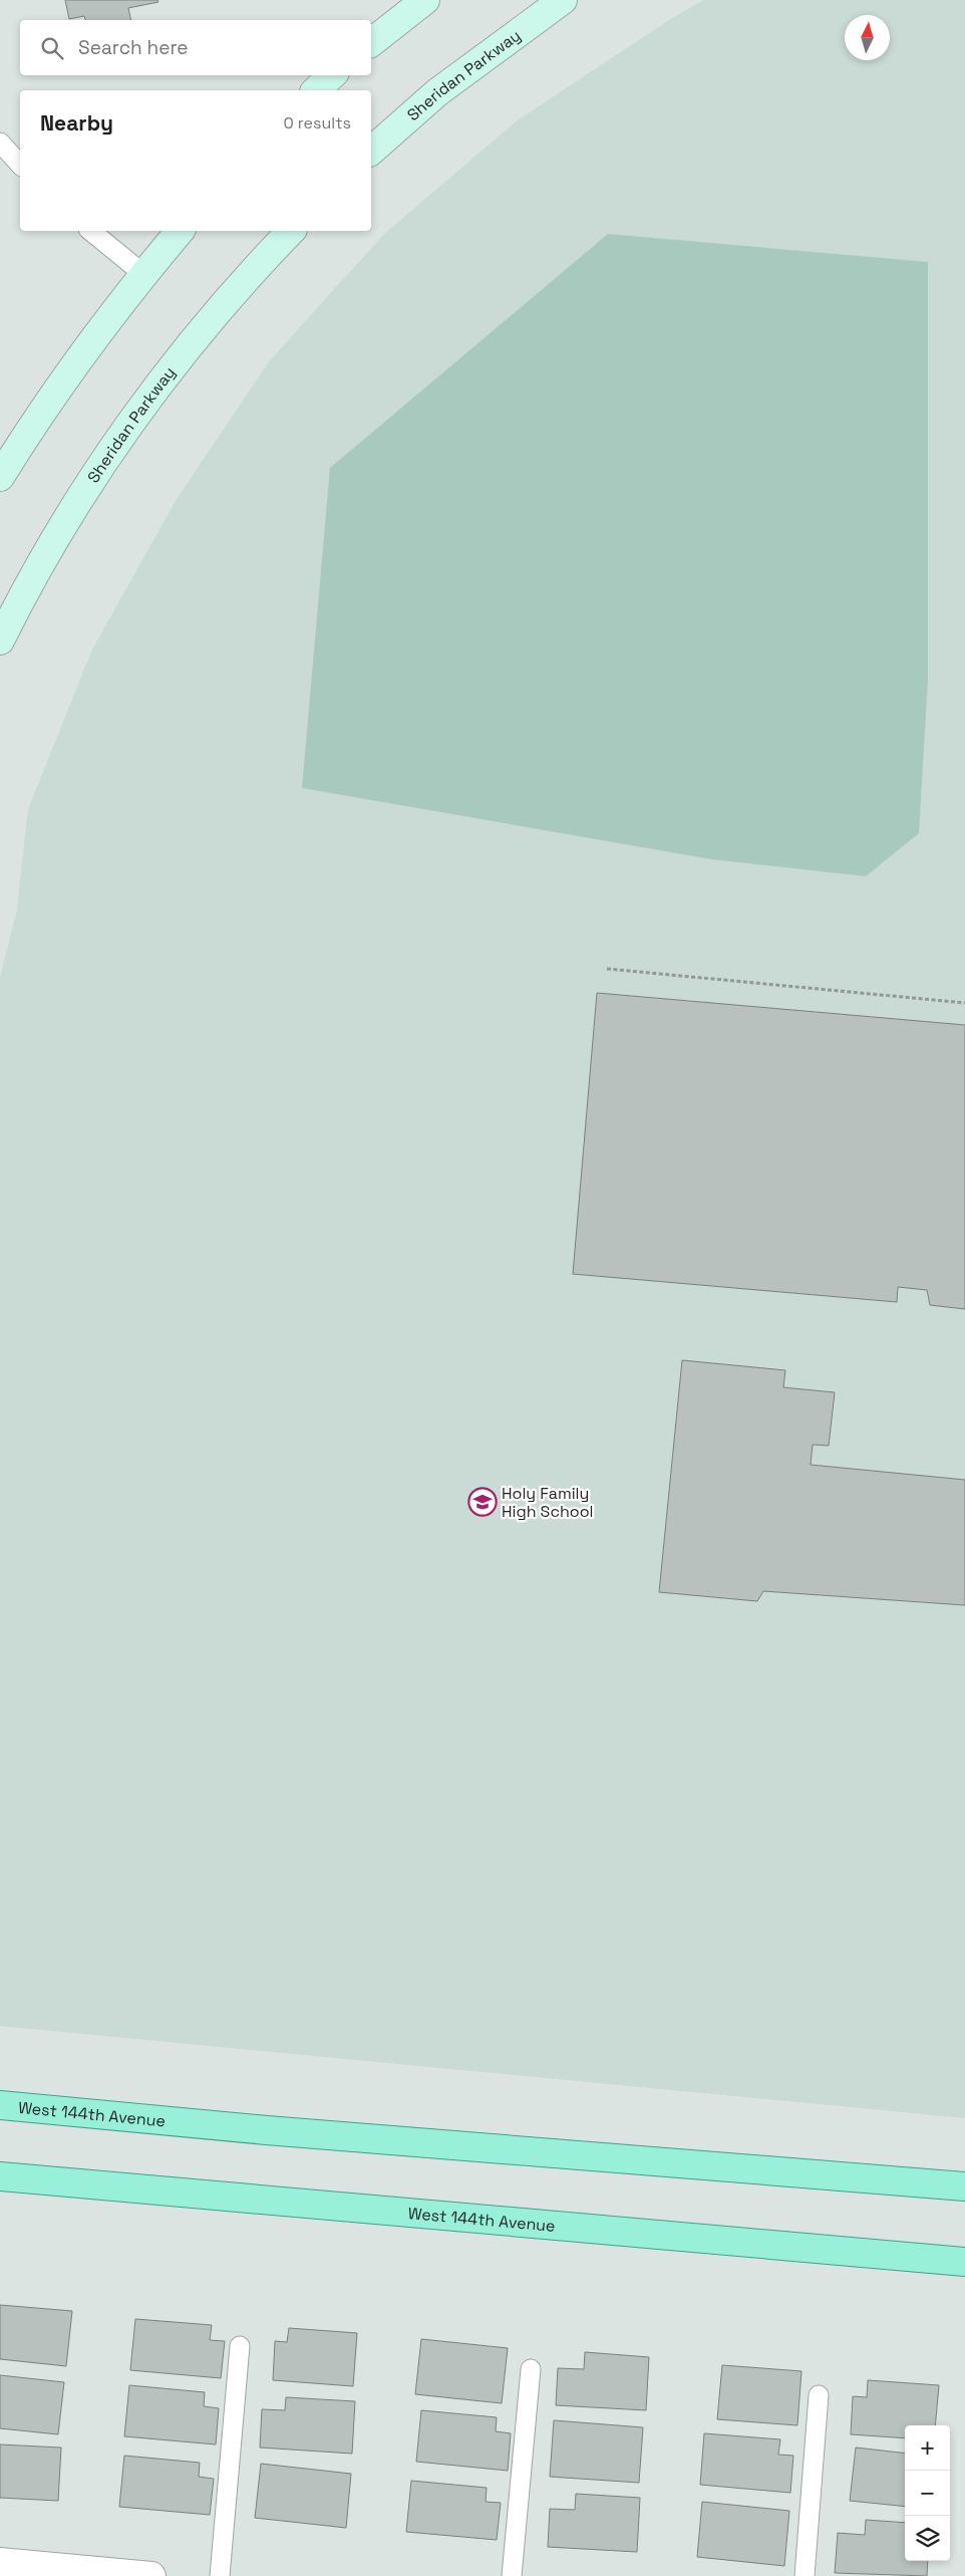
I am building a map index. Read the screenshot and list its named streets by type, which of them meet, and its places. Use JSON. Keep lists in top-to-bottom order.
{
  "streets": {
    "main road": ["Sheridan Parkway", "West 144th Avenue"]
  },
  "places": {
    "school or university": ["Holy Family High School"]
  },
  "north": "top",
  "page": {
    "search": "Search here",
    "heading": ["Nearby", "0 results"],
    "map_buttons": ["+", "−"]
  }
}
